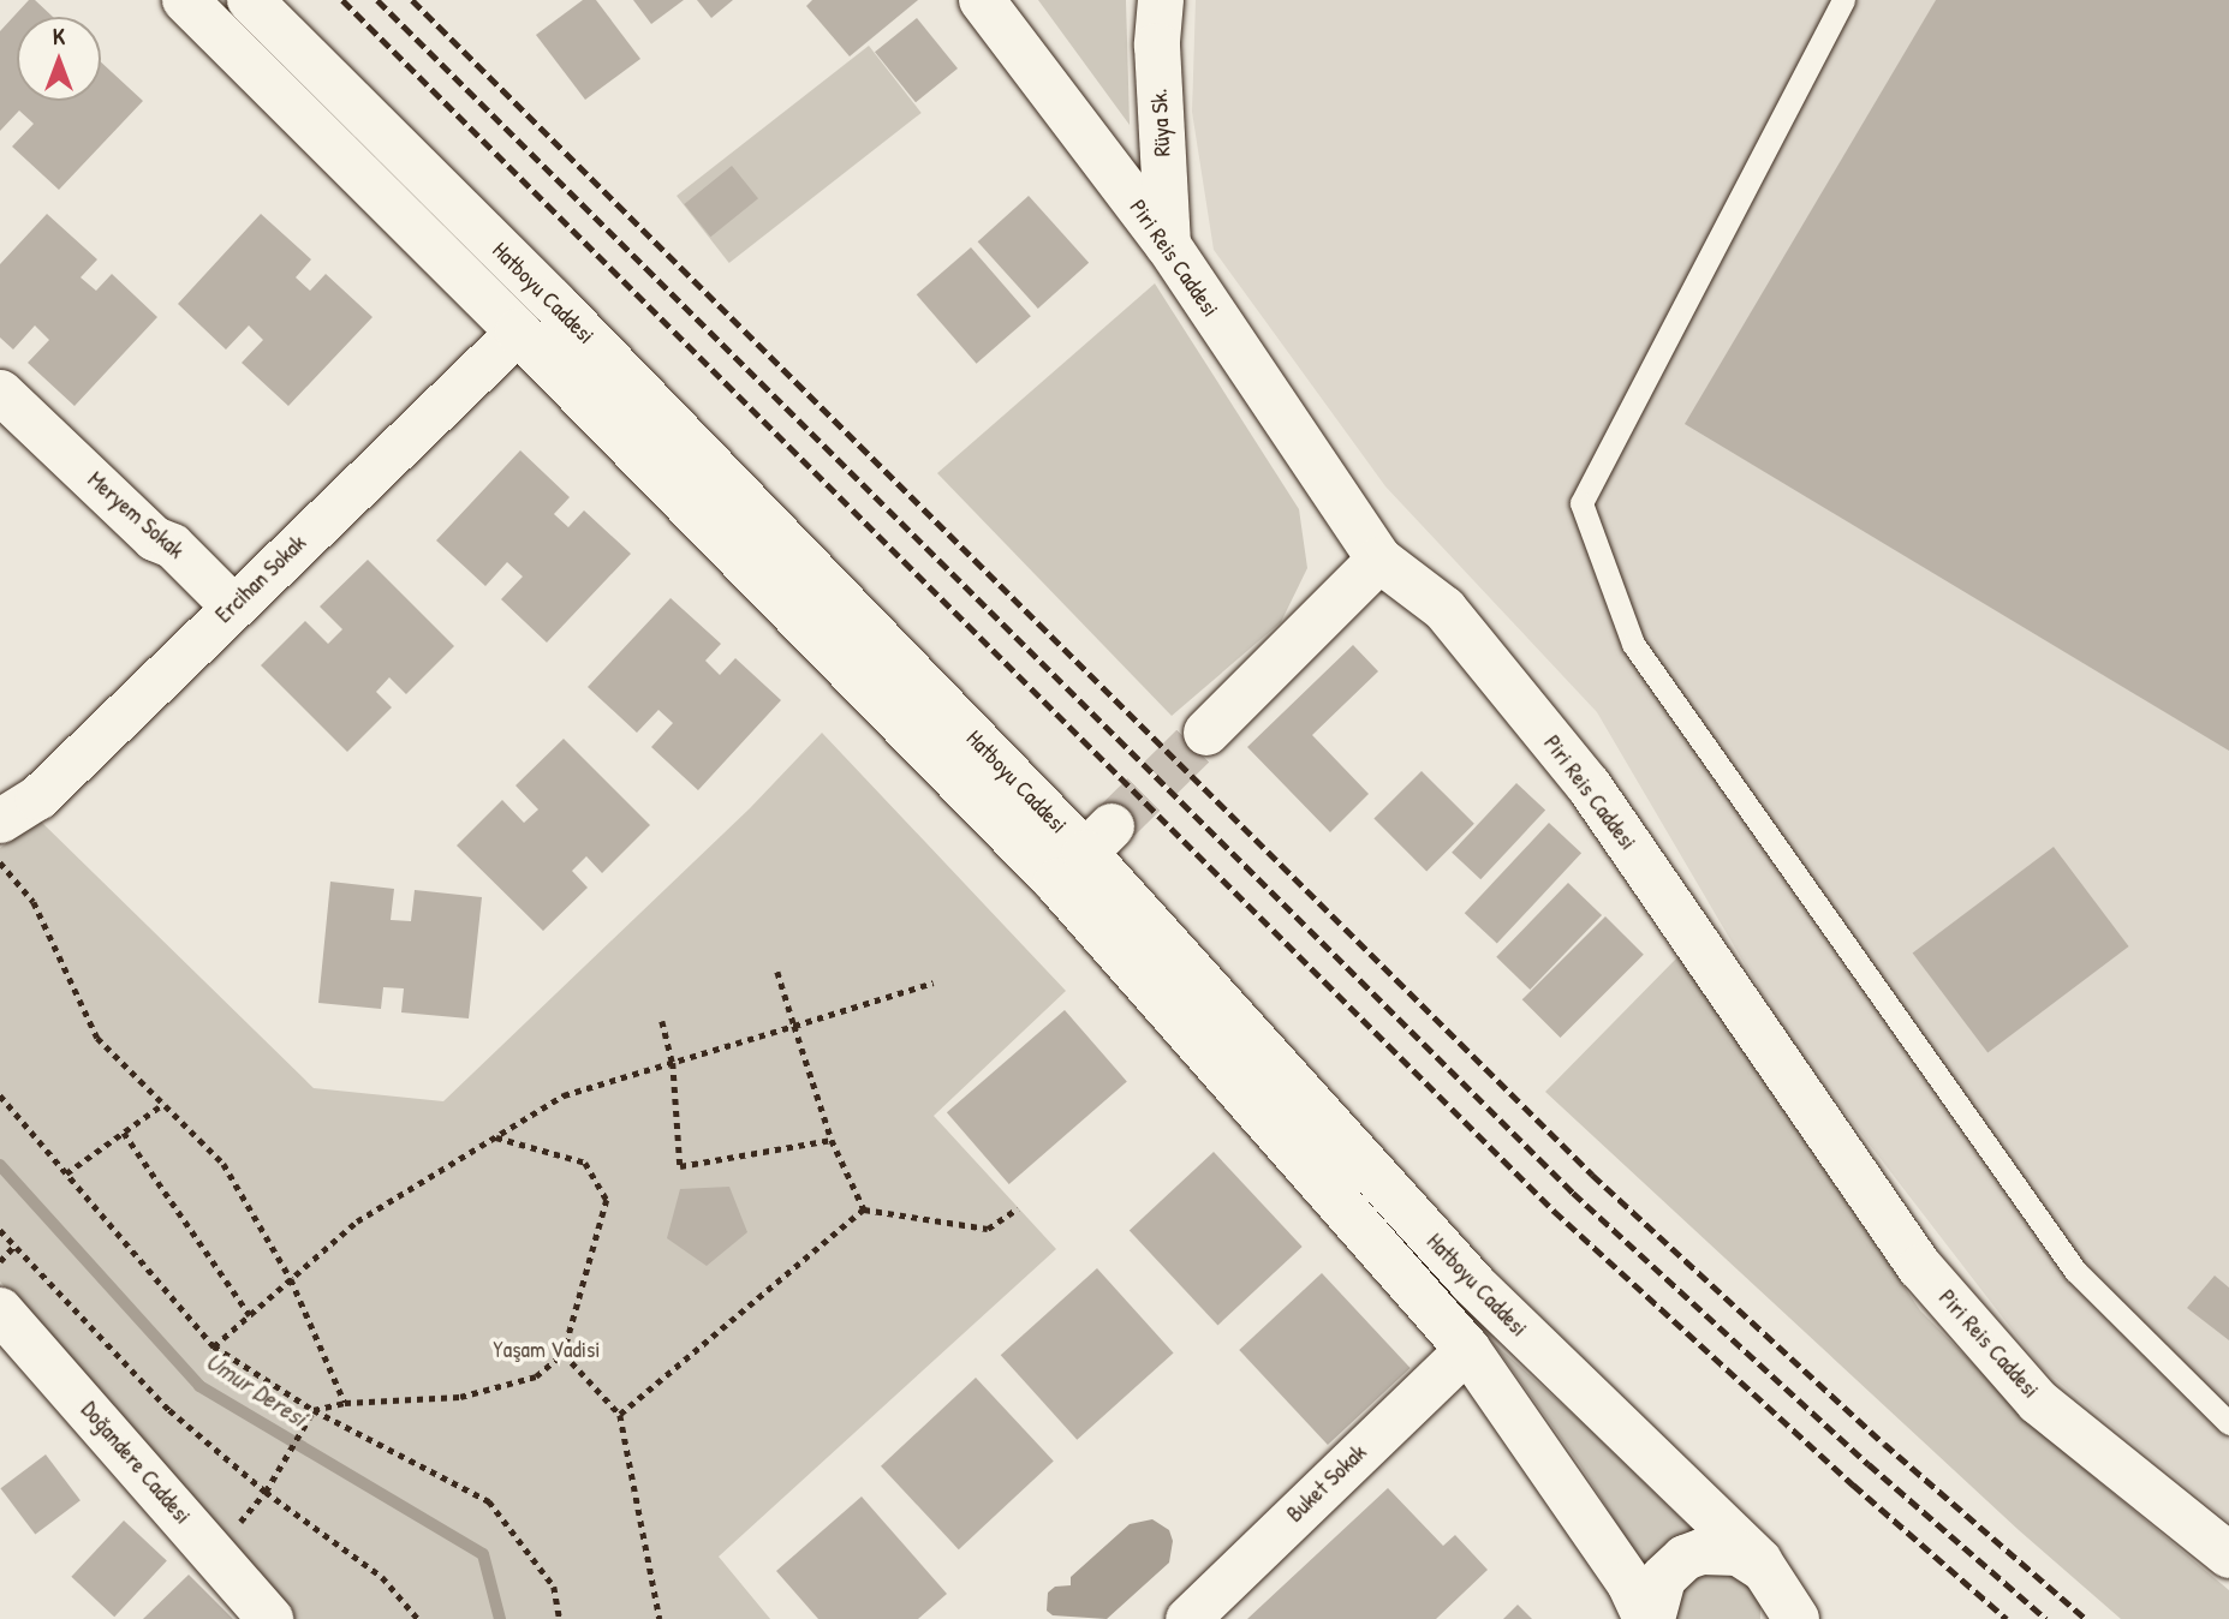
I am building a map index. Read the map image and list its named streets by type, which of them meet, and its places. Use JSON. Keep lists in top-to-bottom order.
{
  "streets": {
    "main road": [
      "Rüya Sk.",
      "Piri Reis Caddesi",
      "Hatboyu Caddesi",
      "Doğandere Caddesi"
    ],
    "street": ["Meryem Sokak", "Ercihan Sokak", "Buket Sokak"]
  },
  "crossings": [
    ["Rüya Sk.", "Piri Reis Caddesi"],
    ["Hatboyu Caddesi", "Ercihan Sokak"],
    ["Hatboyu Caddesi", "Buket Sokak"],
    ["Meryem Sokak", "Ercihan Sokak"]
  ],
  "water": ["Umur Deresi"],
  "parks": ["Yaşam Vadisi"],
  "north": "top"
}
